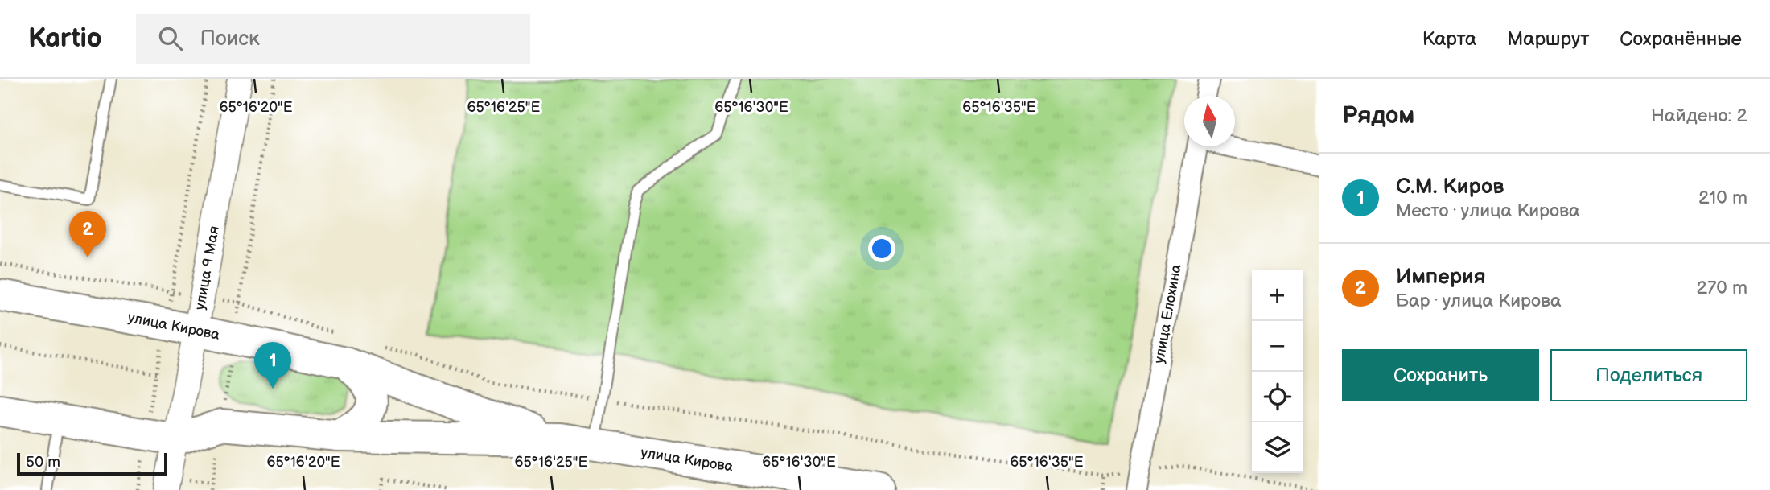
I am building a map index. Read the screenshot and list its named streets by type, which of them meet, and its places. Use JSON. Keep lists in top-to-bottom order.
{
  "streets": {
    "main road": ["улица Кирова"],
    "street": ["улица 9 Мая", "улица Елохина"]
  },
  "crossings": [
    ["улица 9 Мая", "улица Кирова"]
  ],
  "scale_bar": "50 m",
  "north": "top",
  "page": {
    "header": "Kartio",
    "search": "Поиск",
    "nav": ["Карта", "Маршрут", "Сохранённые"],
    "heading": ["Рядом", "Найдено: 2"],
    "list": [
      {
        "mark": "1",
        "name": "С.М. Киров",
        "note": "Место · улица Кирова",
        "value": "210 m"
      },
      {
        "mark": "2",
        "name": "Империя",
        "note": "Бар · улица Кирова",
        "value": "270 m"
      }
    ],
    "pins": ["2", "1"],
    "map_buttons": ["+", "−"],
    "buttons": ["Сохранить", "Поделиться"],
    "scale": "50 m"
  },
  "coordinates": [
    "65°16'20\"E",
    "65°16'25\"E",
    "65°16'30\"E",
    "65°16'35\"E"
  ]
}
